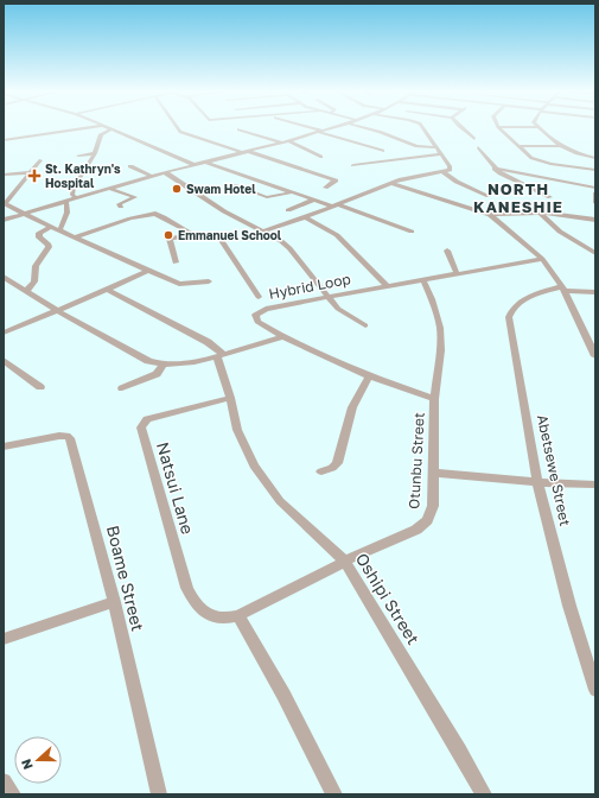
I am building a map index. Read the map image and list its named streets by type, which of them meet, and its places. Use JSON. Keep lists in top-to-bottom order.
{
  "streets": {
    "street": [
      "Hybrid Loop",
      "Otunbu Street",
      "Abetsewe Street",
      "Natsui Lane",
      "Boame Street",
      "Oshipi Street"
    ]
  },
  "crossings": [
    ["Hybrid Loop", "Otunbu Street"],
    ["Otunbu Street", "Natsui Lane"],
    ["Otunbu Street", "Oshipi Street"],
    ["Natsui Lane", "Oshipi Street"]
  ],
  "districts": ["NORTH KANESHIE"],
  "places": {
    "health": ["St. Kathryn's Hospital"],
    "other": ["Swam Hotel", "Emmanuel School"]
  },
  "north": "left"
}
